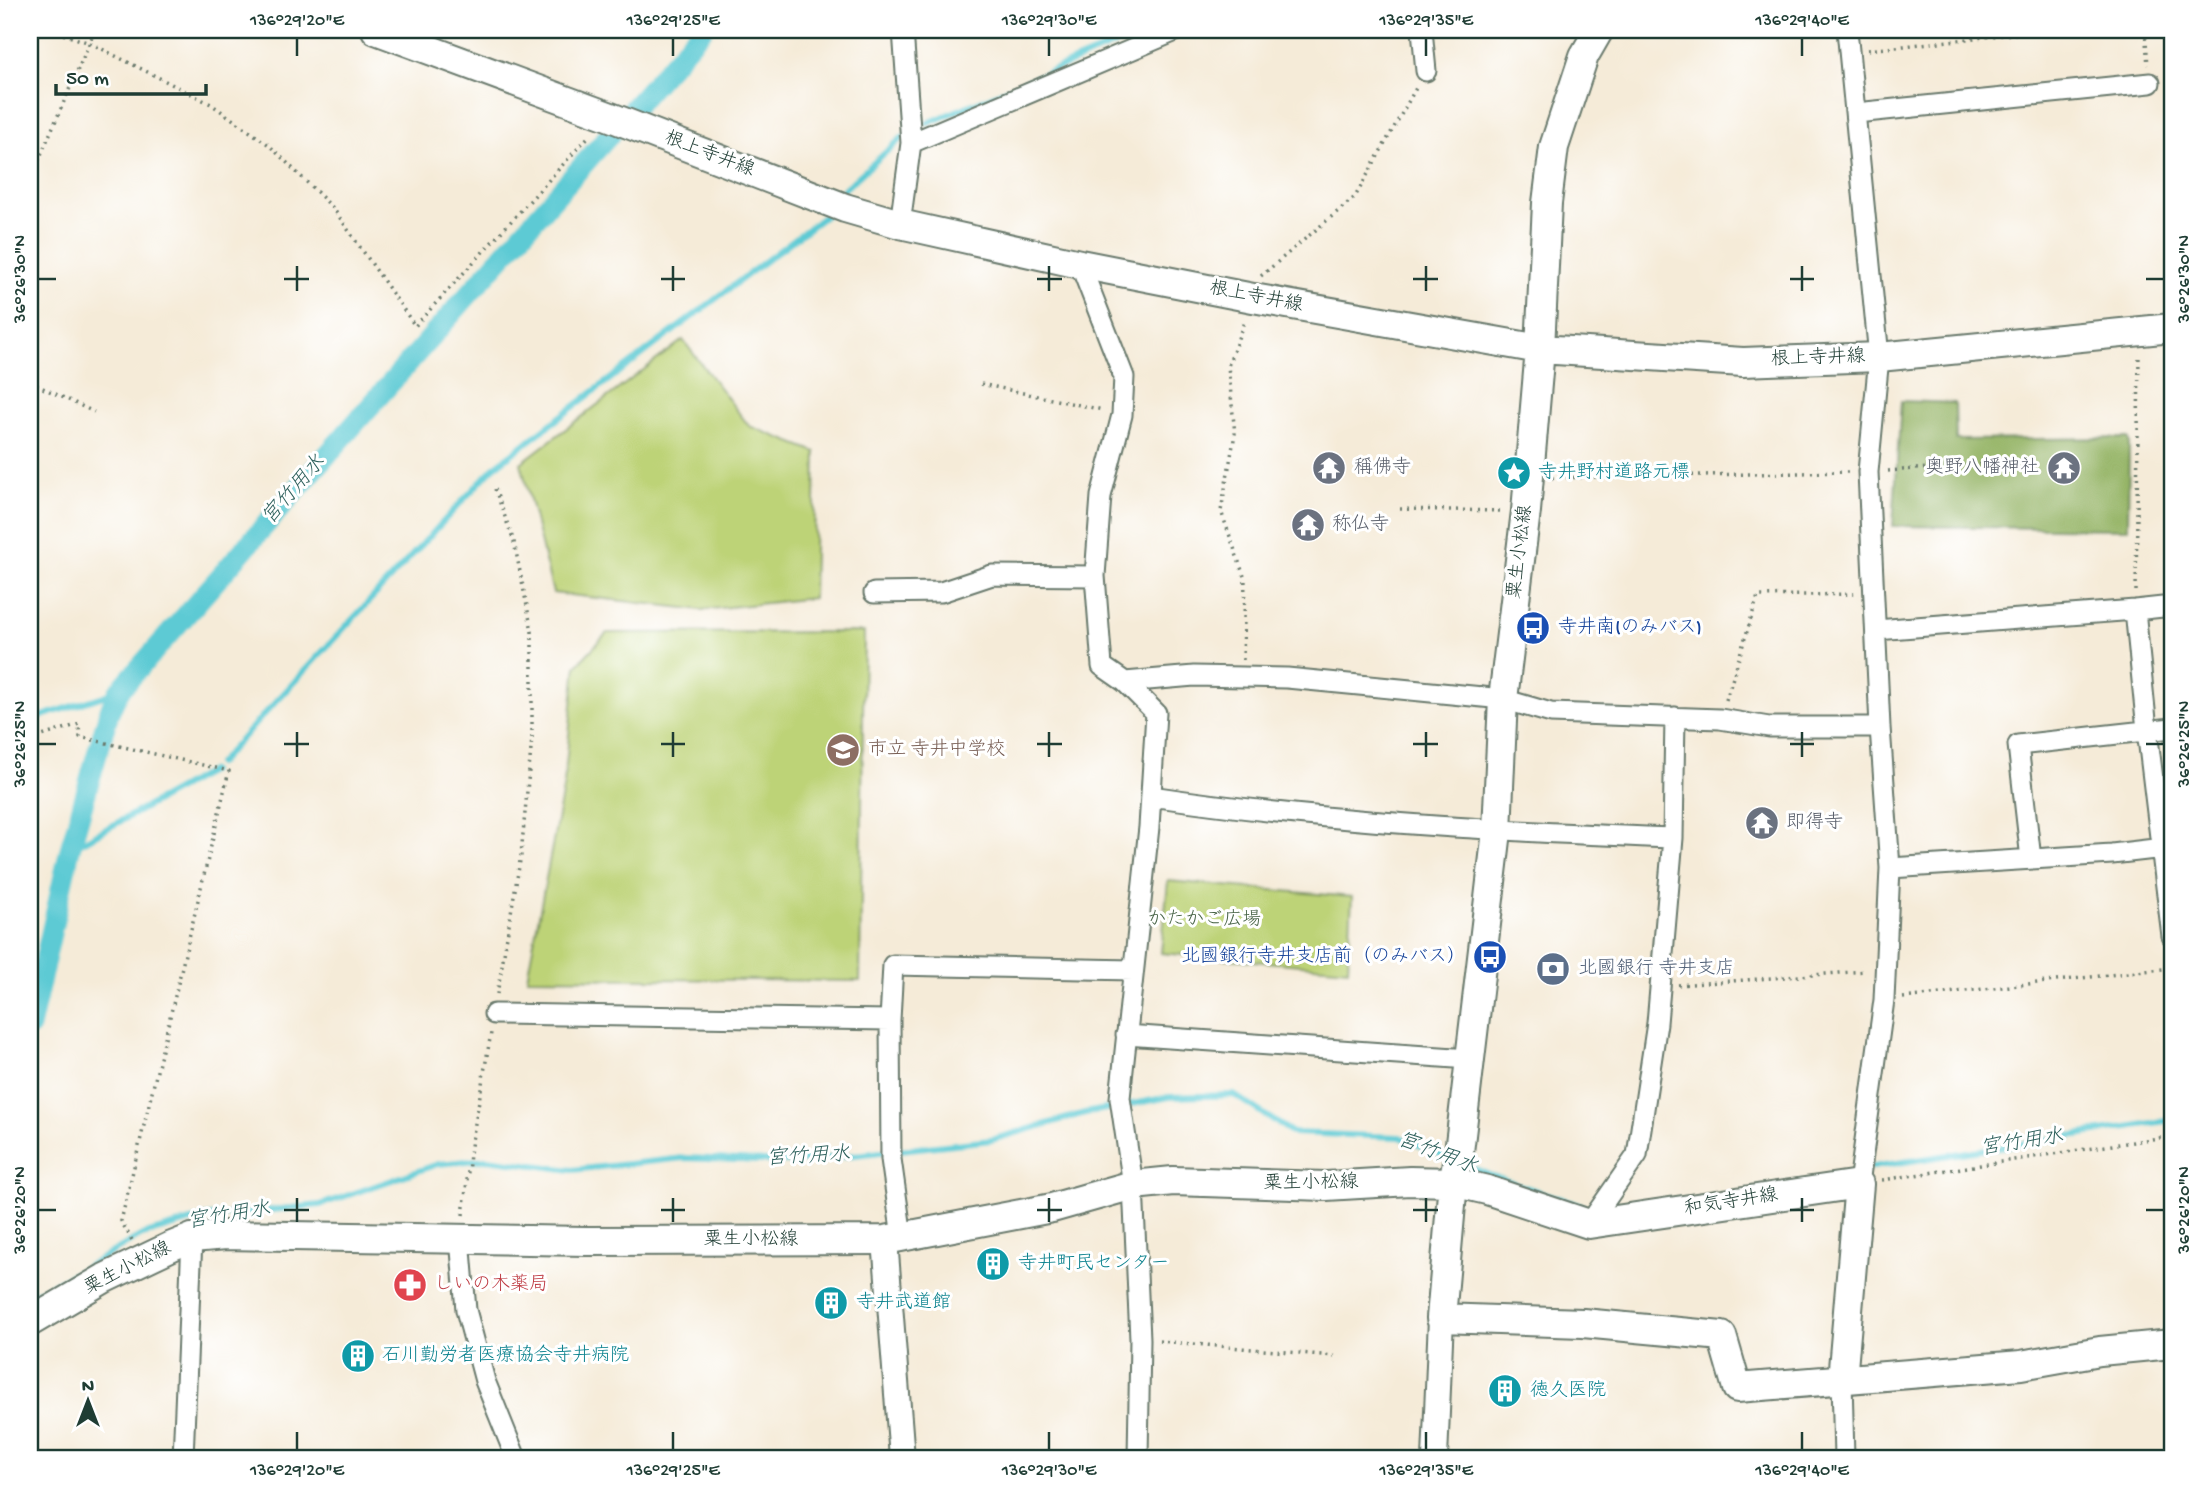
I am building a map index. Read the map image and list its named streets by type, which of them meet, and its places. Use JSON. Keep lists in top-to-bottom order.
{
  "streets": {
    "main road": ["根上寺井線", "粟生小松線", "和気寺井線"]
  },
  "crossings": [
    ["根上寺井線", "粟生小松線"],
    ["粟生小松線", "和気寺井線"]
  ],
  "water": ["宮竹用水"],
  "parks": ["かたかご広場"],
  "places": {
    "temple": [
      "稱佛寺",
      "奥野八幡神社",
      "称仏寺",
      "即得寺"
    ],
    "place": ["寺井野村道路元標"],
    "bus stop": ["寺井南(のみバス)", "北國銀行寺井支店前（のみバス）"],
    "school or university": ["市立 寺井中学校"],
    "bank": ["北國銀行 寺井支店"],
    "building": [
      "寺井町民センター",
      "寺井武道館",
      "石川勤労者医療協会寺井病院",
      "徳久医院"
    ],
    "pharmacy": ["しいの木薬局"]
  },
  "scale_bar": "50 m",
  "north": "top",
  "coordinates": [
    "136°29'20\"E",
    "136°29'25\"E",
    "136°29'30\"E",
    "136°29'35\"E",
    "136°29'40\"E",
    "36°26'30\"N",
    "36°26'25\"N",
    "36°26'20\"N"
  ]
}
